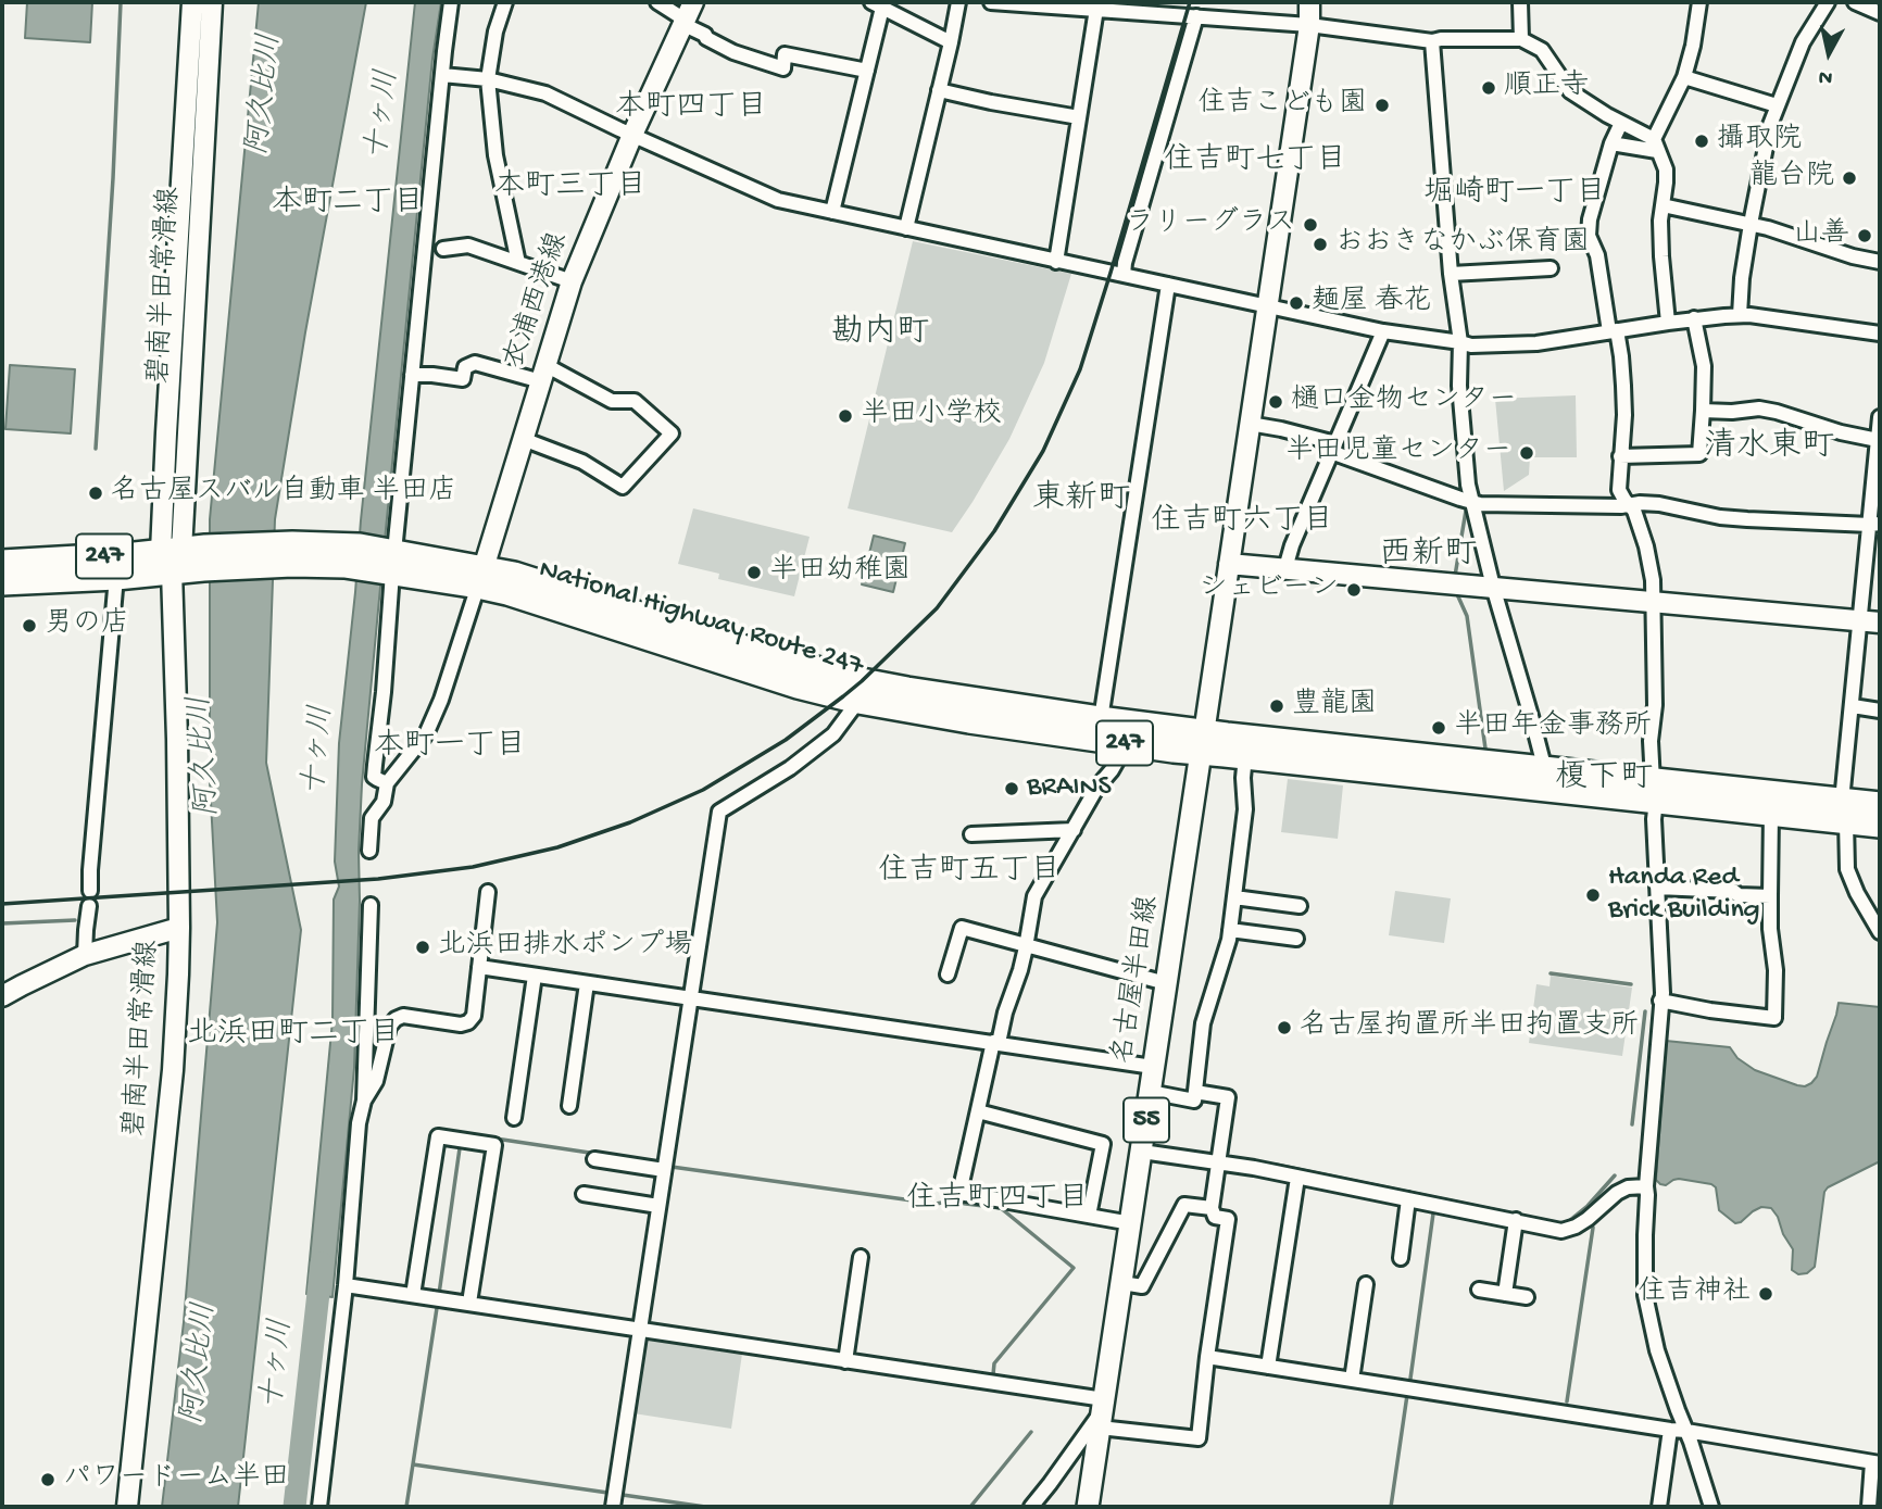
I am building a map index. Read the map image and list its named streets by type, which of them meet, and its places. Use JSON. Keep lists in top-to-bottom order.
{
  "streets": {
    "highway": ["247", "National Highway Route 247"],
    "main road": [
      "碧南半田常滑線",
      "衣浦西港線",
      "名古屋半田線",
      "55"
    ]
  },
  "crossings": [
    ["碧南半田常滑線", "National Highway Route 247"],
    ["衣浦西港線", "National Highway Route 247"],
    ["National Highway Route 247", "名古屋半田線"]
  ],
  "districts": [
    "本町四丁目",
    "住吉町七丁目",
    "本町三丁目",
    "堀崎町一丁目",
    "本町二丁目",
    "勘内町",
    "清水東町",
    "東新町",
    "住吉町六丁目",
    "西新町",
    "本町一丁目",
    "榎下町",
    "住吉町五丁目",
    "北浜田町二丁目",
    "住吉町四丁目"
  ],
  "water": ["阿久比川", "十ヶ川"],
  "places": [
    "順正寺",
    "住吉こども園",
    "攝取院",
    "龍台院",
    "ラリーグラス",
    "山善",
    "おおきなかぶ保育園",
    "麺屋 春花",
    "樋口金物センター",
    "半田小学校",
    "半田児童センター",
    "名古屋スバル自動車 半田店",
    "半田幼稚園",
    "シェビーン",
    "男の店",
    "豊龍園",
    "半田年金事務所",
    "BRAINS",
    "Handa Red Brick Building",
    "北浜田排水ポンプ場",
    "名古屋拘置所半田拘置支所",
    "住吉神社",
    "パワードーム半田"
  ],
  "north": "bottom"
}
